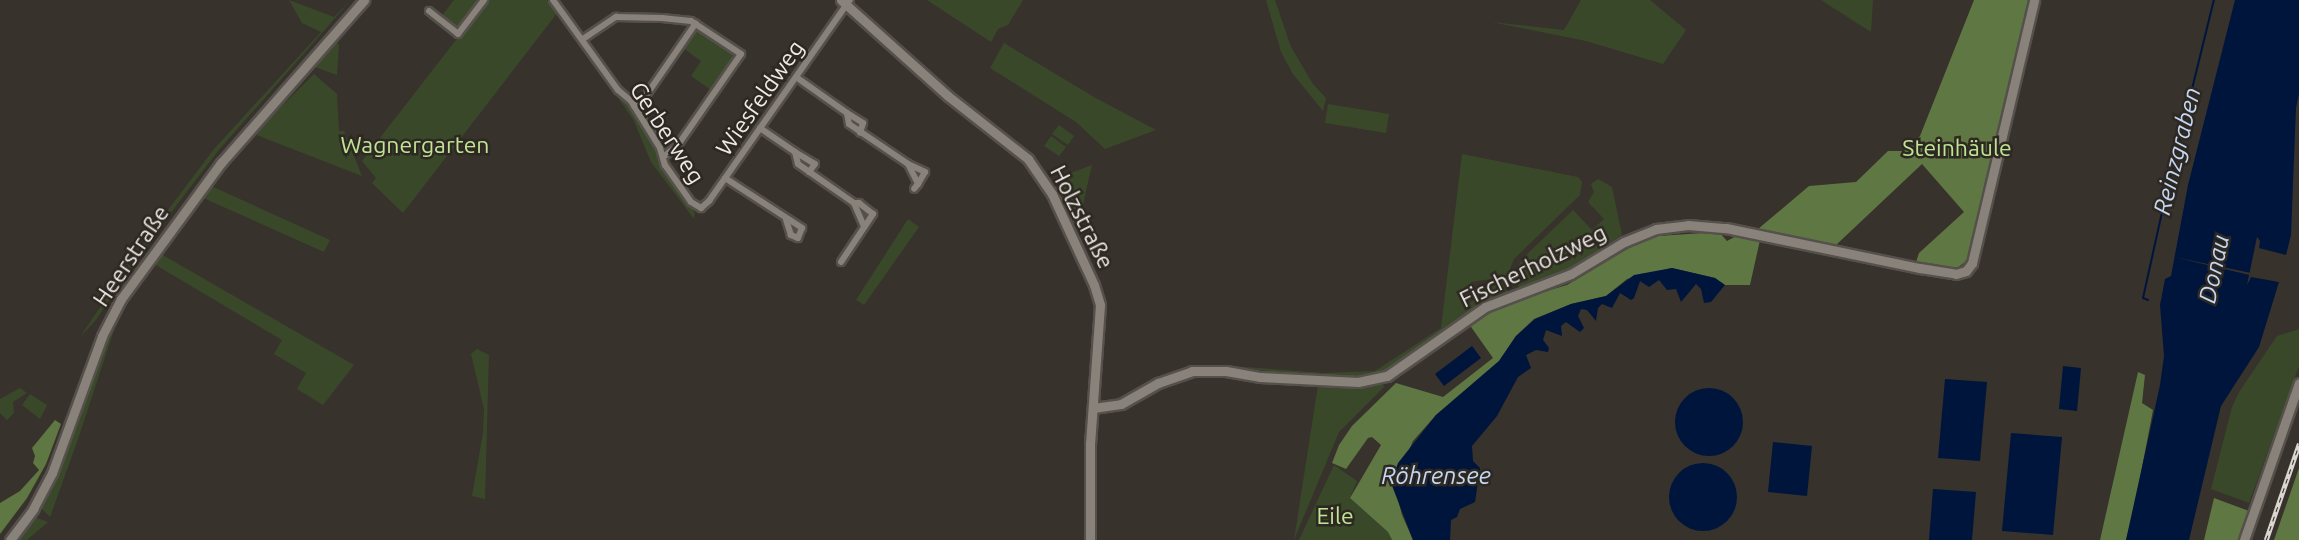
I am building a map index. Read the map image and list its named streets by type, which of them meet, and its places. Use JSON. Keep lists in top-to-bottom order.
{
  "streets": {
    "street": [
      "Wiesfeldweg",
      "Gerberweg",
      "Holzstraße",
      "Heerstraße",
      "Fischerholzweg"
    ]
  },
  "crossings": [
    ["Wiesfeldweg", "Gerberweg"],
    ["Wiesfeldweg", "Holzstraße"],
    ["Holzstraße", "Fischerholzweg"]
  ],
  "water": ["Reinzgraben", "Donau", "Röhrensee"],
  "parks": ["Wagnergarten", "Steinhäule", "Eile"]
}
